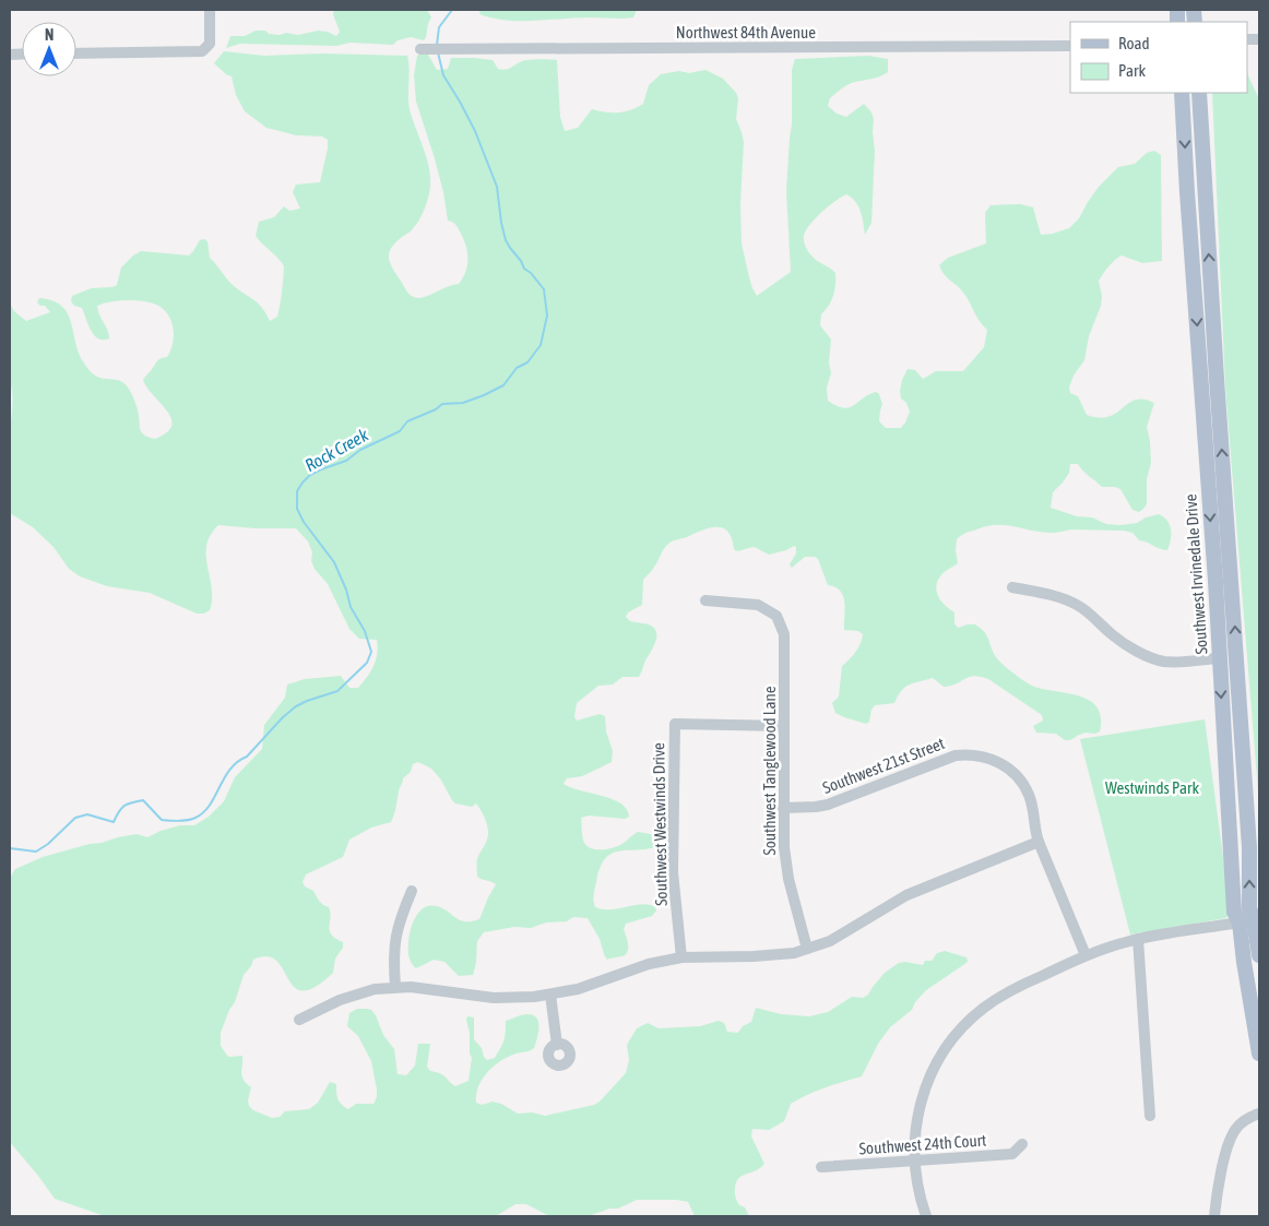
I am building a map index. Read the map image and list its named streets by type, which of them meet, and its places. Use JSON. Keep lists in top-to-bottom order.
{
  "streets": {
    "main road": ["Southwest Irvinedale Drive"],
    "street": [
      "Northwest 84th Avenue",
      "Southwest 21st Street",
      "Southwest Tanglewood Lane",
      "Southwest Westwinds Drive",
      "Southwest 24th Court"
    ]
  },
  "crossings": [
    ["Southwest 21st Street", "Southwest Tanglewood Lane"],
    ["Southwest Tanglewood Lane", "Southwest Westwinds Drive"]
  ],
  "water": ["Rock Creek"],
  "parks": ["Westwinds Park"],
  "legend": ["Road", "Park"],
  "north": "top"
}
